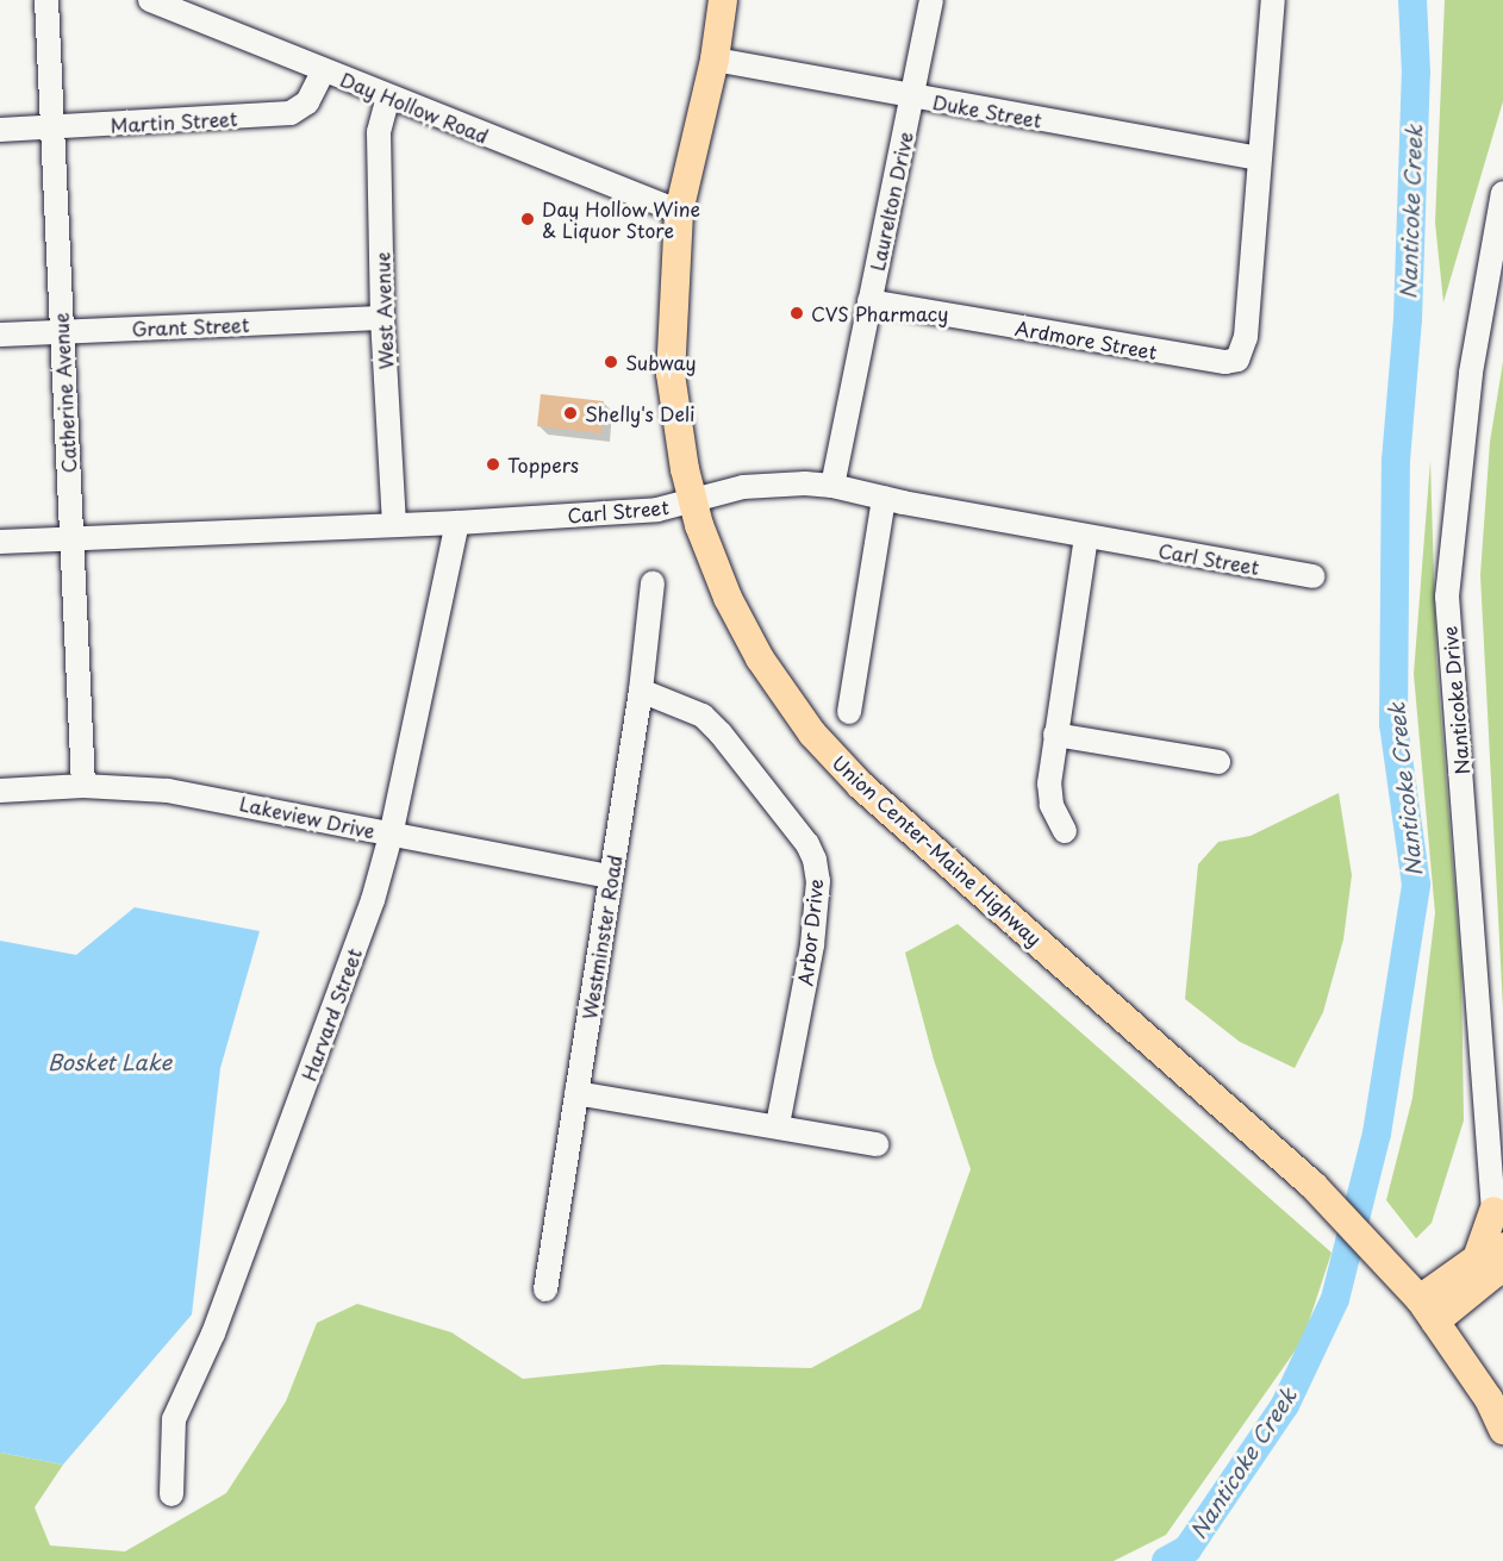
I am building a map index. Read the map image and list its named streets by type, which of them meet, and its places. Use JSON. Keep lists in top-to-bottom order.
{
  "streets": {
    "main road": ["Union Center-Maine Highway"],
    "street": [
      "Day Hollow Road",
      "Duke Street",
      "Martin Street",
      "Laurelton Drive",
      "West Avenue",
      "Grant Street",
      "Ardmore Street",
      "Catherine Avenue",
      "Carl Street",
      "Nanticoke Drive",
      "Lakeview Drive",
      "Arbor Drive",
      "Westminster Road",
      "Harvard Street"
    ]
  },
  "crossings": [
    ["Day Hollow Road", "Martin Street"],
    ["Day Hollow Road", "West Avenue"],
    ["Day Hollow Road", "Union Center-Maine Highway"],
    ["Duke Street", "Laurelton Drive"],
    ["Duke Street", "Ardmore Street"],
    ["Duke Street", "Union Center-Maine Highway"],
    ["Martin Street", "Catherine Avenue"],
    ["Laurelton Drive", "Ardmore Street"],
    ["Laurelton Drive", "Carl Street"],
    ["West Avenue", "Grant Street"],
    ["West Avenue", "Carl Street"],
    ["Grant Street", "Catherine Avenue"],
    ["Catherine Avenue", "Carl Street"],
    ["Catherine Avenue", "Lakeview Drive"],
    ["Carl Street", "Union Center-Maine Highway"],
    ["Carl Street", "Harvard Street"],
    ["Lakeview Drive", "Westminster Road"],
    ["Lakeview Drive", "Harvard Street"],
    ["Arbor Drive", "Westminster Road"]
  ],
  "water": ["Nanticoke Creek", "Bosket Lake"],
  "places": [
    "Day Hollow Wine & Liquor Store",
    "CVS Pharmacy",
    "Subway",
    "Shelly's Deli",
    "Toppers"
  ]
}
